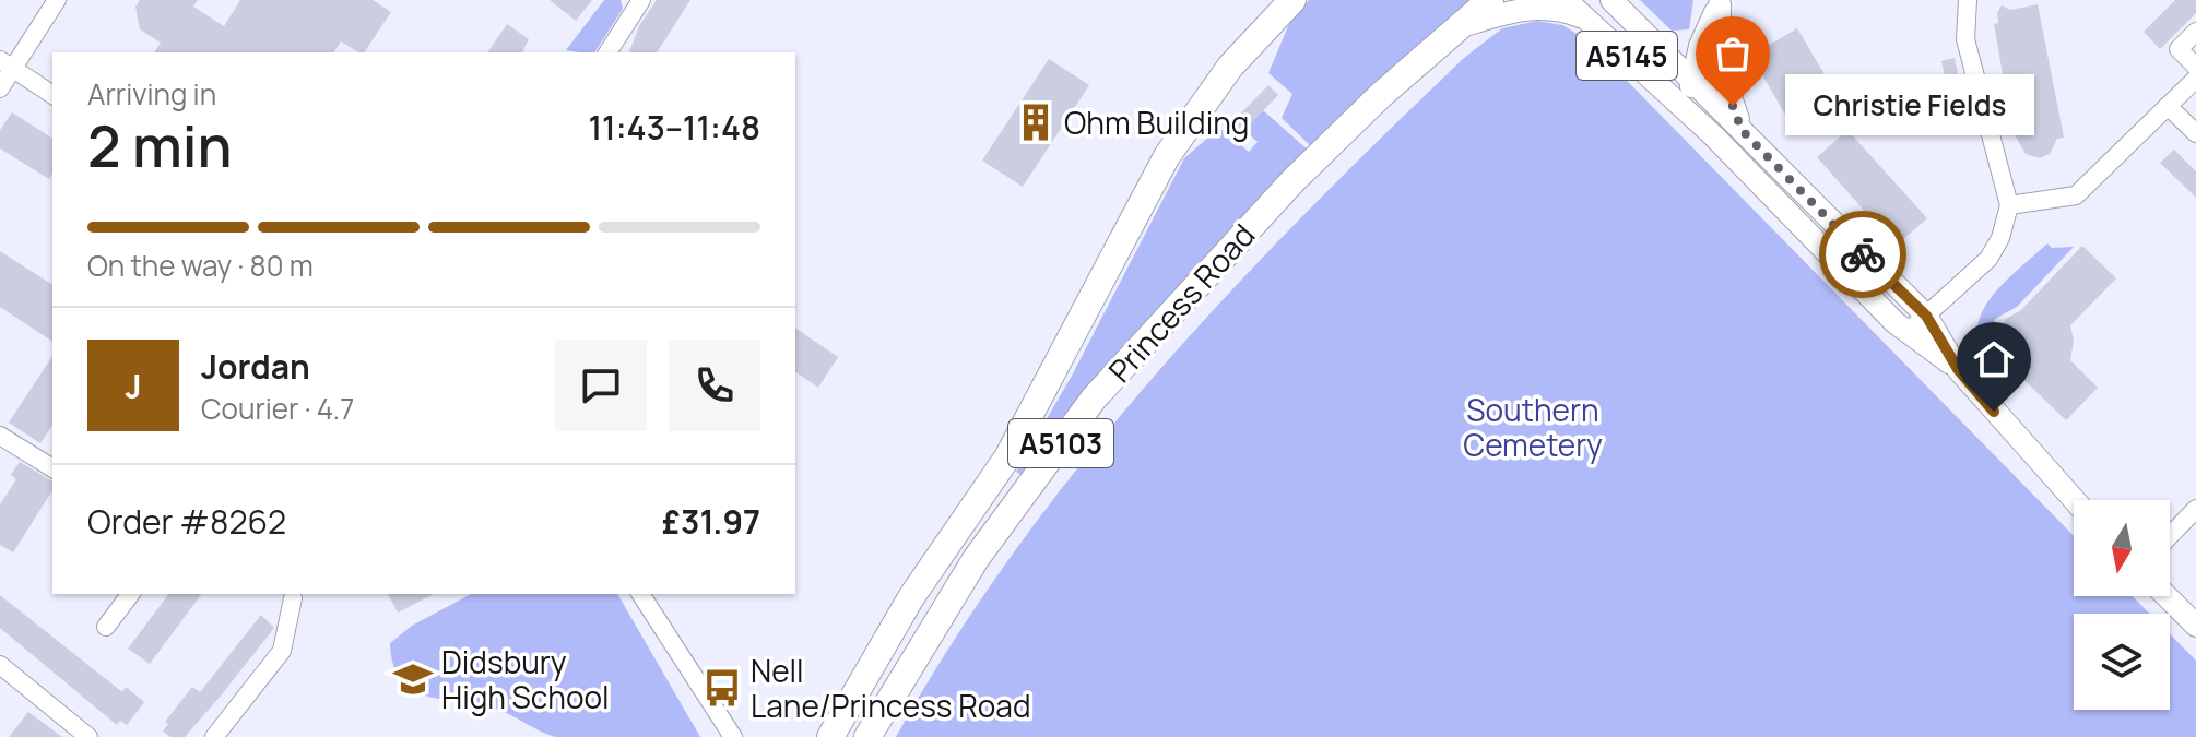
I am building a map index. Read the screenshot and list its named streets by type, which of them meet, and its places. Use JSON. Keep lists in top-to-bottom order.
{
  "streets": {
    "highway": ["Princess Road", "A5103"],
    "main road": ["A5145"]
  },
  "crossings": [
    ["A5145", "Princess Road"]
  ],
  "parks": ["Southern Cemetery"],
  "places": {
    "other": ["Christie Fields"],
    "building": ["Ohm Building"],
    "school or university": ["Didsbury High School"],
    "bus stop": ["Nell Lane/Princess Road"]
  },
  "north": "bottom",
  "page": {
    "heading": ["2 min", "Arriving in", "11:43–11:48"],
    "panel": [
      "Jordan",
      "Courier · 4.7",
      "Order #8262",
      "£31.97"
    ],
    "bubble": "Christie Fields",
    "bar": "On the way · 80 m",
    "round": "J"
  }
}
